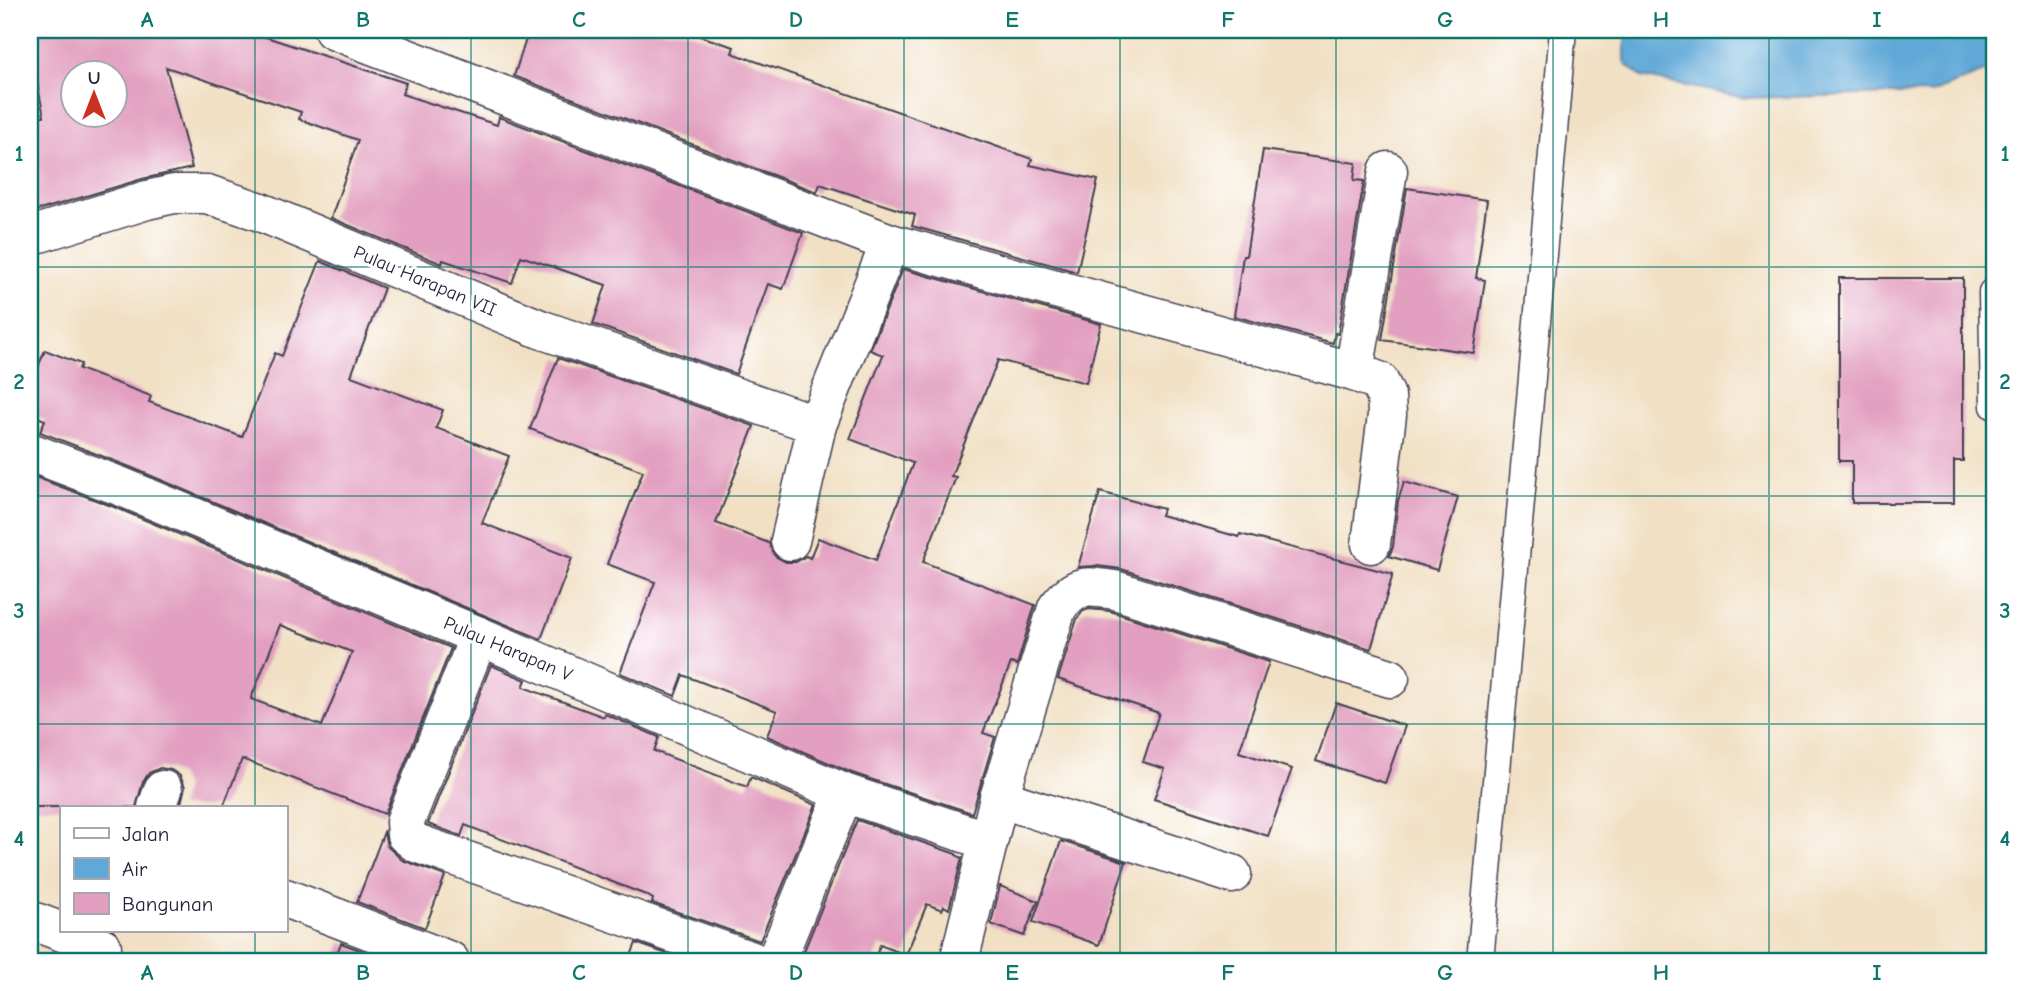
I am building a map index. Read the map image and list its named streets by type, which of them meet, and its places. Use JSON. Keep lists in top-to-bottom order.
{
  "streets": {
    "street": ["Pulau Harapan VII", "Pulau Harapan V"]
  },
  "legend": ["Jalan", "Air", "Bangunan"],
  "north": "top",
  "grid": {
    "columns": [
      "A",
      "B",
      "C",
      "D",
      "E",
      "F",
      "G",
      "H",
      "I"
    ],
    "rows": [
      "1",
      "2",
      "3",
      "4"
    ]
  }
}
